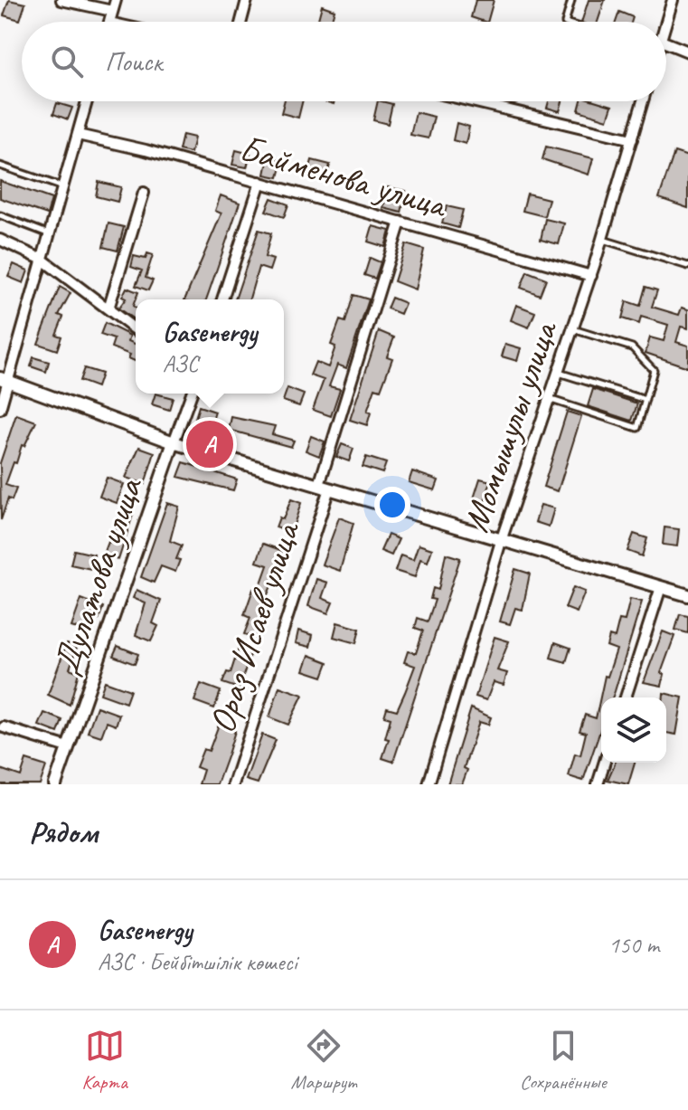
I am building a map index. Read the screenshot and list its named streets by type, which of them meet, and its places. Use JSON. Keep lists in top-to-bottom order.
{
  "streets": {
    "street": [
      "Байменова улица",
      "Момышулы улица",
      "Дулатова улица",
      "Ораз Исаев улица"
    ]
  },
  "crossings": [
    ["Байменова улица", "Момышулы улица"],
    ["Байменова улица", "Ораз Исаев улица"]
  ],
  "page": {
    "search": "Поиск",
    "popup": ["Gasenergy", "АЗС"],
    "pins": "A",
    "heading": "Рядом",
    "list": [
      {
        "mark": "A",
        "name": "Gasenergy",
        "note": "АЗС · Бейбітшілік көшесі",
        "value": "150 m"
      }
    ],
    "nav": ["Карта", "Маршрут", "Сохранённые"]
  }
}
